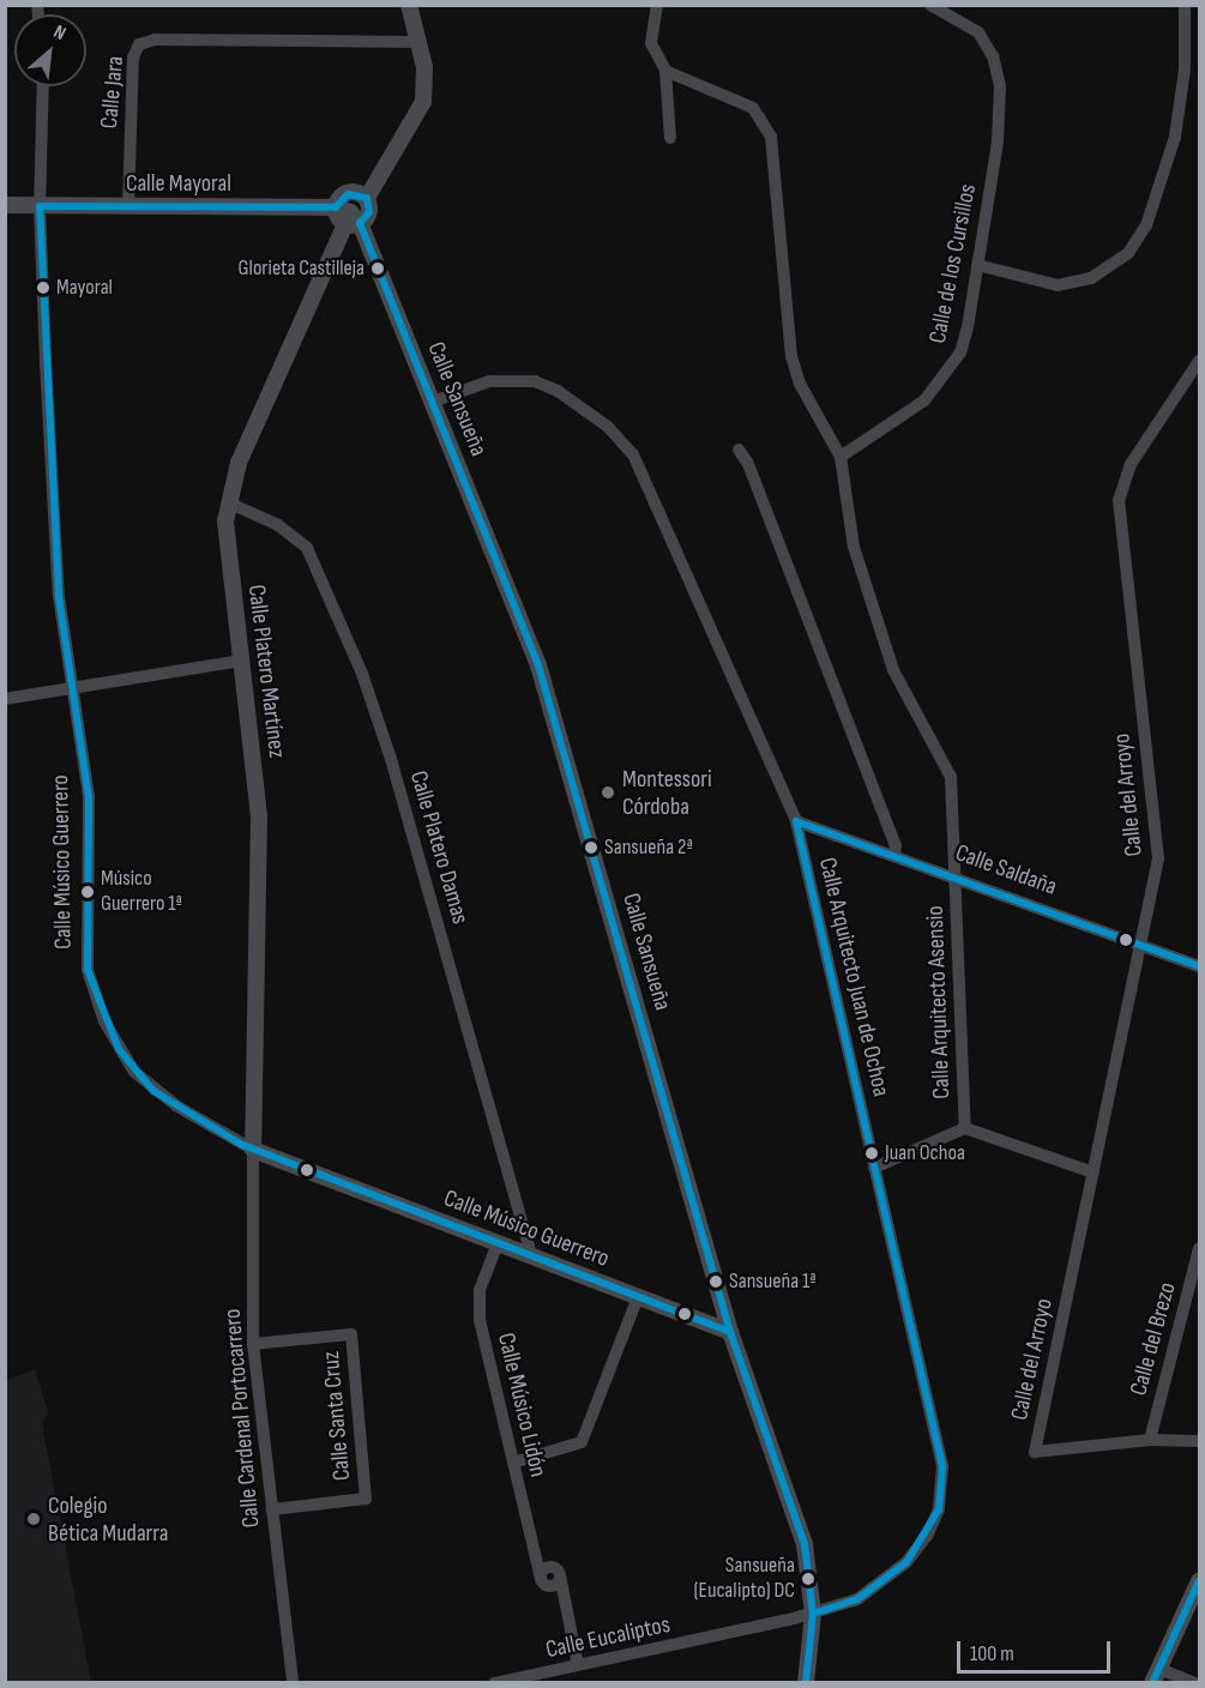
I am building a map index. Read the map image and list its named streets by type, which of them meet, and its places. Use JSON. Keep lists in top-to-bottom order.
{
  "streets": {
    "street": [
      "Calle Jara",
      "Calle Mayoral",
      "Calle de los Cursillos",
      "Calle Sansueña",
      "Calle Platero Martínez",
      "Calle del Arroyo",
      "Calle Platero Damas",
      "Calle Músico Guerrero",
      "Calle Saldaña",
      "Calle Arquitecto Juan de Ochoa",
      "Calle Arquitecto Asensio",
      "Calle del Brezo",
      "Calle Músico Lidón",
      "Calle Santa Cruz",
      "Calle Cardenal Portocarrero",
      "Calle Eucaliptos"
    ]
  },
  "crossings": [
    ["Calle Jara", "Calle Mayoral"],
    ["Calle Mayoral", "Calle Sansueña"],
    ["Calle Mayoral", "Calle Platero Martínez"],
    ["Calle Mayoral", "Calle Músico Guerrero"],
    ["Calle Sansueña", "Calle Platero Martínez"],
    ["Calle Sansueña", "Calle Músico Guerrero"],
    ["Calle Sansueña", "Calle Arquitecto Juan de Ochoa"],
    ["Calle Sansueña", "Calle Eucaliptos"],
    ["Calle Platero Martínez", "Calle Platero Damas"],
    ["Calle Platero Martínez", "Calle Músico Guerrero"],
    ["Calle Platero Martínez", "Calle Cardenal Portocarrero"],
    ["Calle del Arroyo", "Calle Saldaña"],
    ["Calle del Arroyo", "Calle del Brezo"],
    ["Calle Platero Damas", "Calle Músico Guerrero"],
    ["Calle Músico Guerrero", "Calle Músico Lidón"],
    ["Calle Músico Guerrero", "Calle Cardenal Portocarrero"],
    ["Calle Saldaña", "Calle Arquitecto Juan de Ochoa"],
    ["Calle Saldaña", "Calle Arquitecto Asensio"],
    ["Calle Arquitecto Juan de Ochoa", "Calle Eucaliptos"],
    ["Calle Músico Lidón", "Calle Eucaliptos"],
    ["Calle Santa Cruz", "Calle Cardenal Portocarrero"]
  ],
  "places": [
    "Glorieta Castilleja",
    "Mayoral",
    "Montessori Córdoba",
    "Sansueña 2ª",
    "Músico Guerrero 1ª",
    "Juan Ochoa",
    "Sansueña 1ª",
    "Colegio Bética Mudarra",
    "Sansueña (Eucalipto) DC"
  ],
  "scale_bar": "100 m",
  "north": "top right"
}
